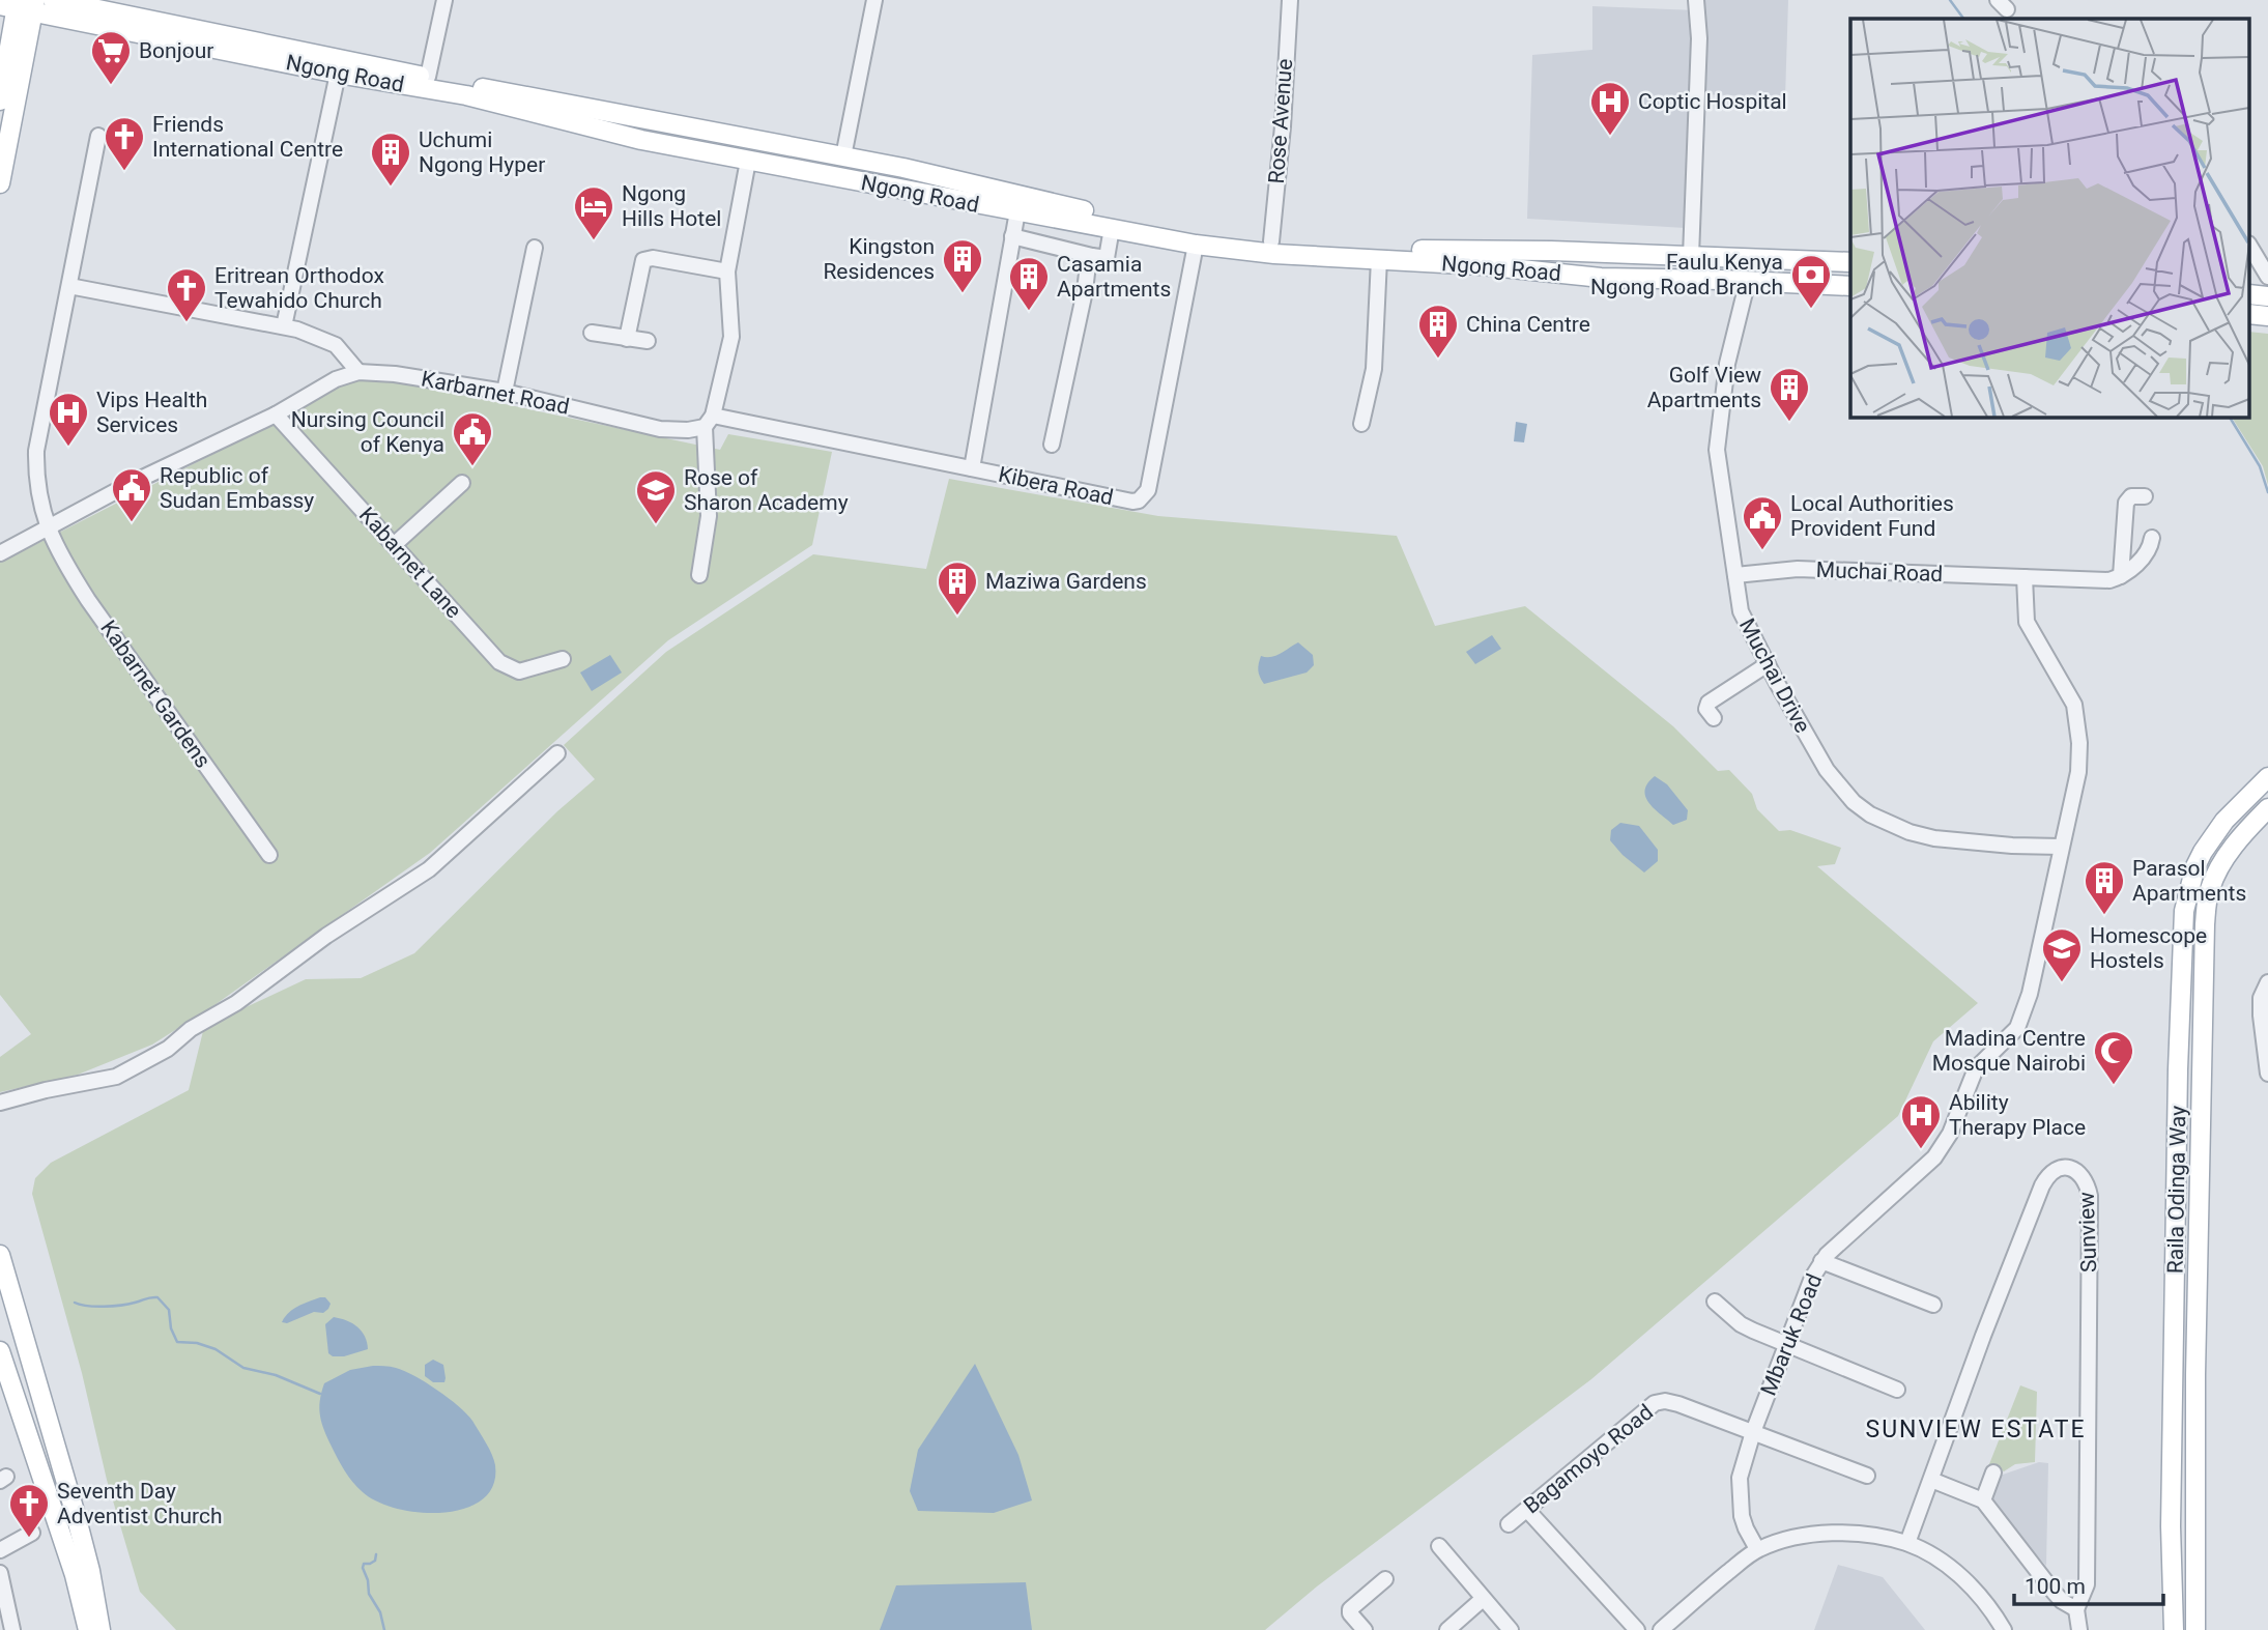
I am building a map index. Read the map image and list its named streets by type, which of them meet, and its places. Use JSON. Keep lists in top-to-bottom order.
{
  "streets": {
    "main road": ["Ngong Road", "Raila Odinga Way"],
    "street": [
      "Rose Avenue",
      "Karbarnet Road",
      "Kibera Road",
      "Kabarnet Lane",
      "Muchai Road",
      "Muchai Drive",
      "Kabarnet Gardens",
      "Sunview",
      "Mbaruk Road",
      "Bagamoyo Road"
    ]
  },
  "crossings": [
    ["Ngong Road", "Rose Avenue"],
    ["Ngong Road", "Kibera Road"],
    ["Ngong Road", "Muchai Drive"],
    ["Karbarnet Road", "Kibera Road"],
    ["Karbarnet Road", "Kabarnet Lane"],
    ["Karbarnet Road", "Kabarnet Gardens"],
    ["Muchai Road", "Muchai Drive"],
    ["Muchai Drive", "Mbaruk Road"],
    ["Mbaruk Road", "Bagamoyo Road"]
  ],
  "districts": ["SUNVIEW ESTATE"],
  "places": {
    "supermarket": ["Bonjour"],
    "hospital": ["Coptic Hospital", "Vips Health Services", "Ability Therapy Place"],
    "church": ["Friends International Centre", "Eritrean Orthodox Tewahido Church", "Seventh Day Adventist Church"],
    "building": [
      "Uchumi Ngong Hyper",
      "Kingston Residences",
      "Casamia Apartments",
      "China Centre",
      "Golf View Apartments",
      "Maziwa Gardens",
      "Parasol Apartments"
    ],
    "hotel": ["Ngong Hills Hotel"],
    "bank": ["Faulu Kenya Ngong Road Branch"],
    "public building": ["Nursing Council of Kenya", "Republic of Sudan Embassy", "Local Authorities Provident Fund"],
    "school or university": ["Rose of Sharon Academy", "Homescope Hostels"],
    "mosque": ["Madina Centre Mosque Nairobi"]
  },
  "scale_bar": "100 m"
}
